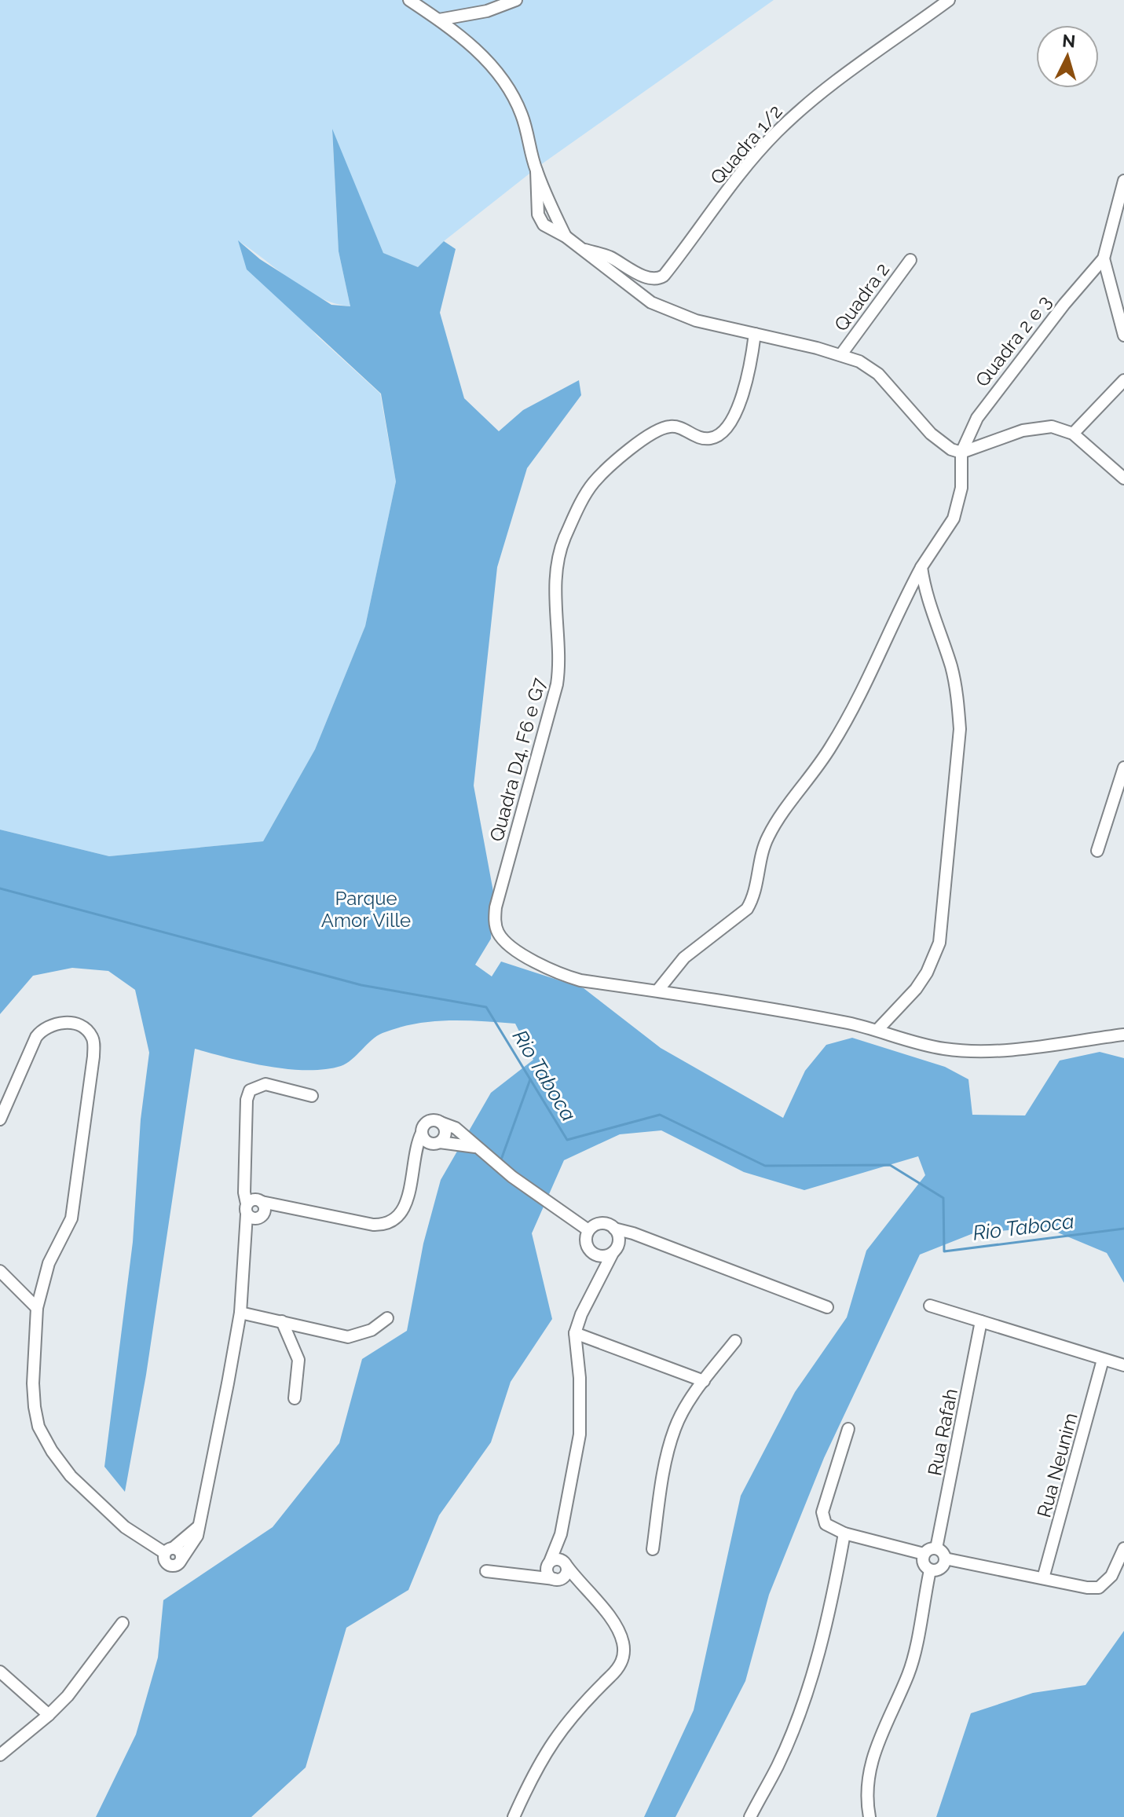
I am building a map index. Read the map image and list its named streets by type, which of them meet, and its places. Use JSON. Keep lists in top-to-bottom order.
{
  "streets": {
    "street": [
      "Quadra 1/2",
      "Quadra 2",
      "Quadra 2 e 3",
      "Quadra D4, F6 e G7",
      "Rua Rafah",
      "Rua Neunim"
    ]
  },
  "water": ["Rio Taboca"],
  "parks": ["Parque Amor Ville"],
  "north": "top"
}
